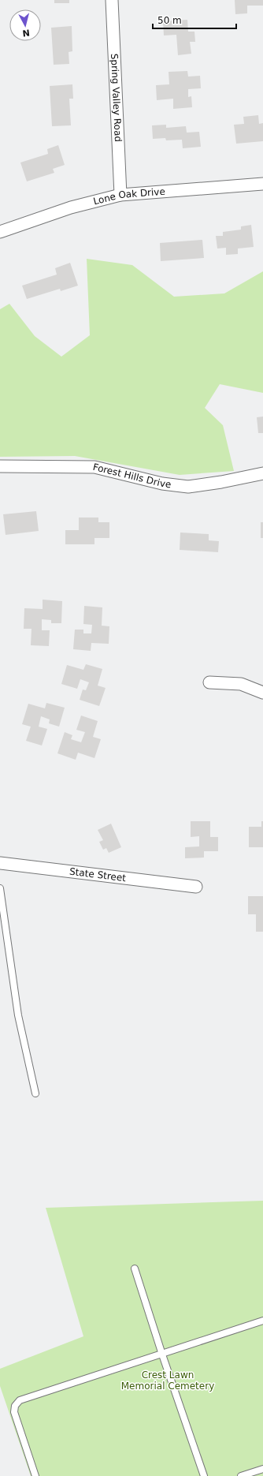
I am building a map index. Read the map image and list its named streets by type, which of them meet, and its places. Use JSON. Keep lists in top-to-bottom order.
{
  "streets": {
    "street": [
      "Spring Valley Road",
      "Lone Oak Drive",
      "Forest Hills Drive",
      "State Street"
    ]
  },
  "crossings": [
    ["Spring Valley Road", "Lone Oak Drive"]
  ],
  "parks": ["Crest Lawn Memorial Cemetery"],
  "scale_bar": "50 m",
  "north": "bottom"
}
